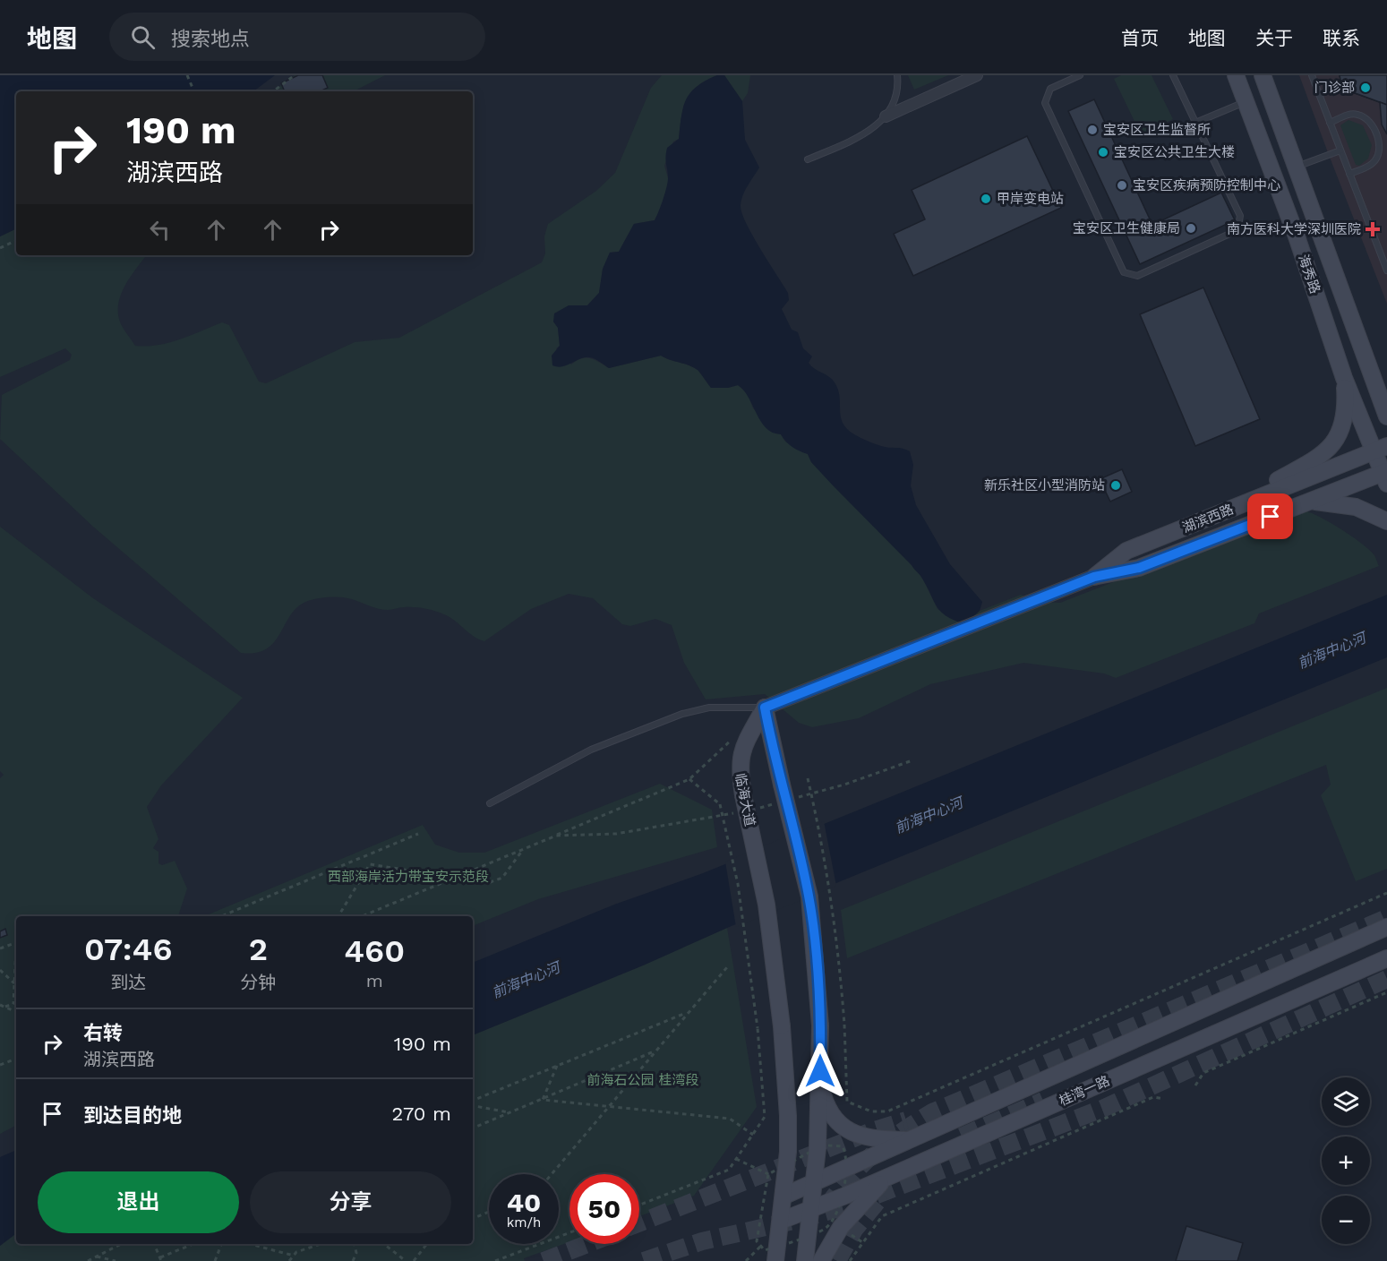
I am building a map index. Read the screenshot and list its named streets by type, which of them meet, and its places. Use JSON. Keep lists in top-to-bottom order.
{
  "streets": {
    "main road": [
      "海秀路",
      "湖滨西路",
      "临海大道",
      "桂湾一路"
    ]
  },
  "crossings": [
    ["海秀路", "湖滨西路"],
    ["湖滨西路", "临海大道"],
    ["临海大道", "桂湾一路"]
  ],
  "water": ["前海中心河"],
  "parks": ["西部海岸活力带宝安示范段", "前海石公园 桂湾段"],
  "places": {
    "other": [
      "门诊部",
      "宝安区卫生监督所",
      "宝安区公共卫生大楼",
      "宝安区疾病预防控制中心",
      "甲岸变电站",
      "宝安区卫生健康局",
      "新乐社区小型消防站"
    ],
    "health": ["南方医科大学深圳医院"]
  },
  "page": {
    "header": "地图",
    "search": "搜索地点",
    "nav": [
      "首页",
      "地图",
      "关于",
      "联系"
    ],
    "turn": ["190 m", "湖滨西路"],
    "eta": [
      "07:46",
      "到达",
      "2",
      "分钟",
      "460",
      "m"
    ],
    "list": [
      {
        "name": "右转",
        "note": "湖滨西路",
        "value": "190 m"
      },
      {
        "name": "到达目的地",
        "value": "270 m"
      }
    ],
    "map_buttons": ["+", "−"],
    "buttons": ["退出", "分享"],
    "speed": "40 km/h",
    "limit": "50"
  }
}
